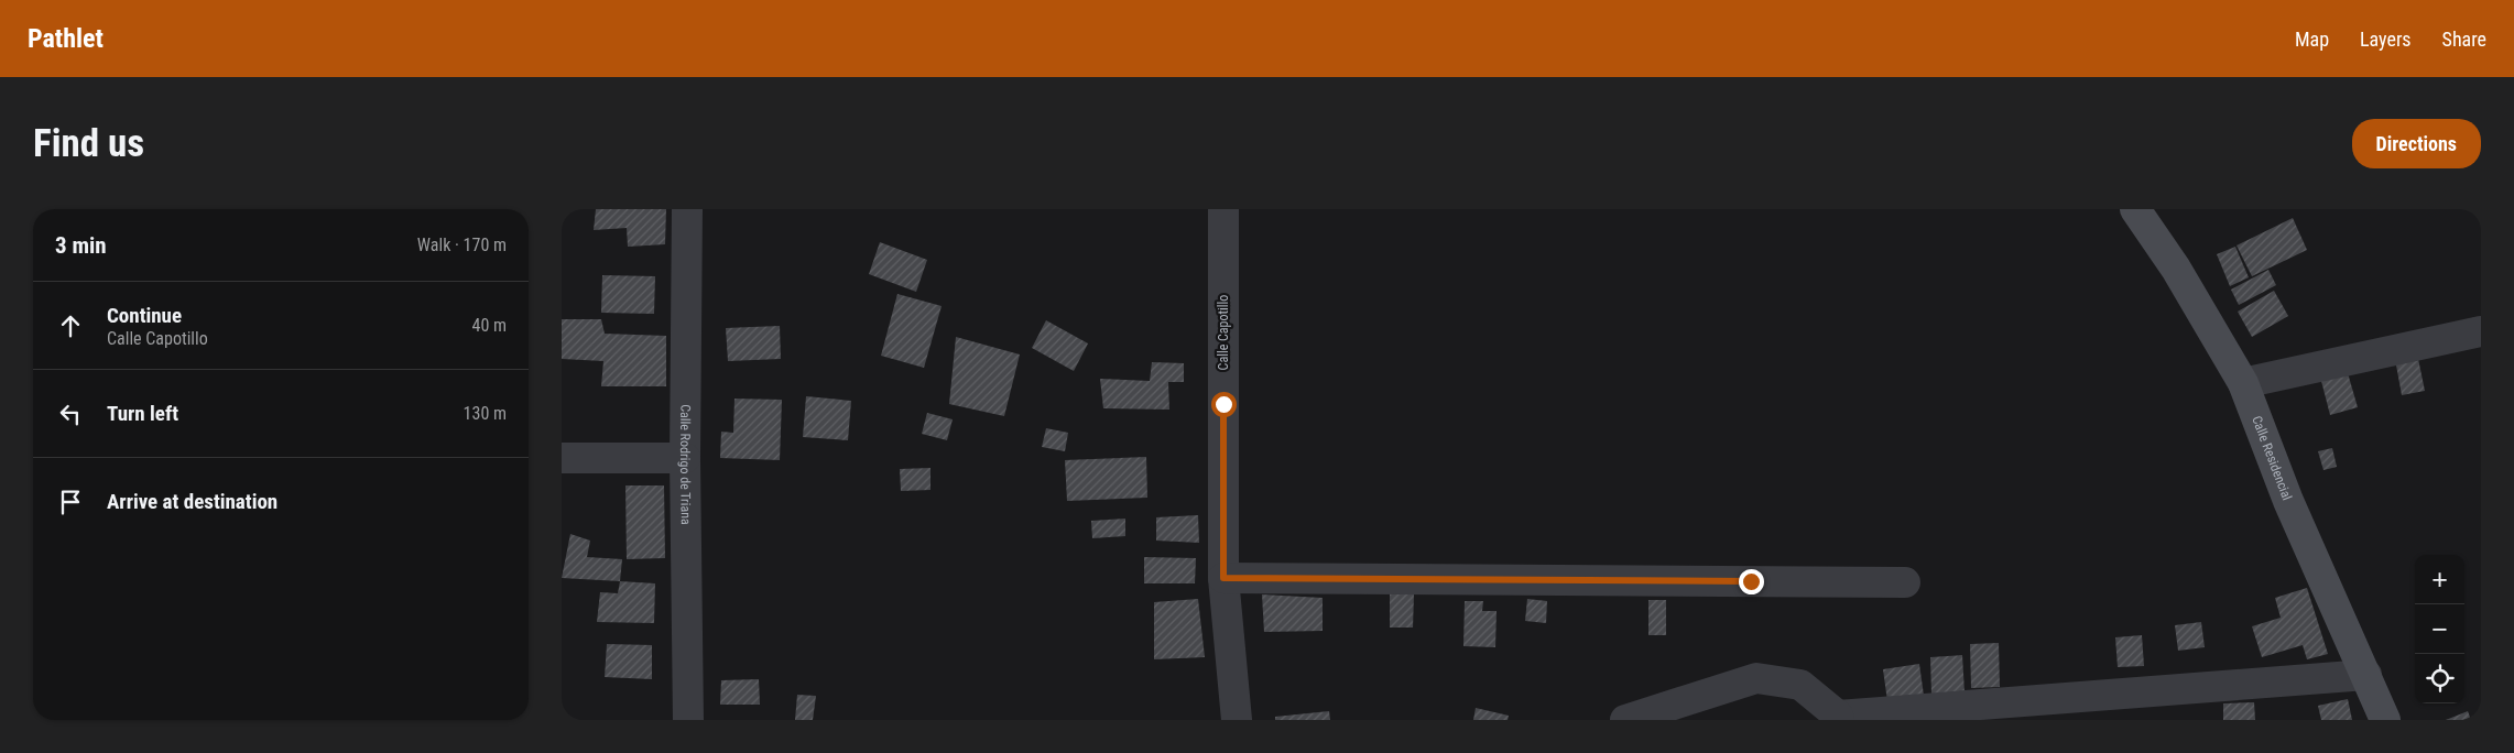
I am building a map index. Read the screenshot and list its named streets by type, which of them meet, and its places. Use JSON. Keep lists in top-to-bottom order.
{
  "streets": {
    "main road": ["Calle Residencial"],
    "street": ["Calle Capotillo", "Calle Rodrigo de Triana"]
  },
  "page": {
    "header": "Pathlet",
    "nav": ["Map", "Layers", "Share"],
    "buttons": "Directions",
    "title": "Find us",
    "heading": ["3 min", "Walk · 170 m"],
    "list": [
      ["Continue", "Calle Capotillo", "40 m"],
      ["Turn left", "130 m"],
      "Arrive at destination"
    ],
    "map_buttons": ["+", "−"]
  }
}
